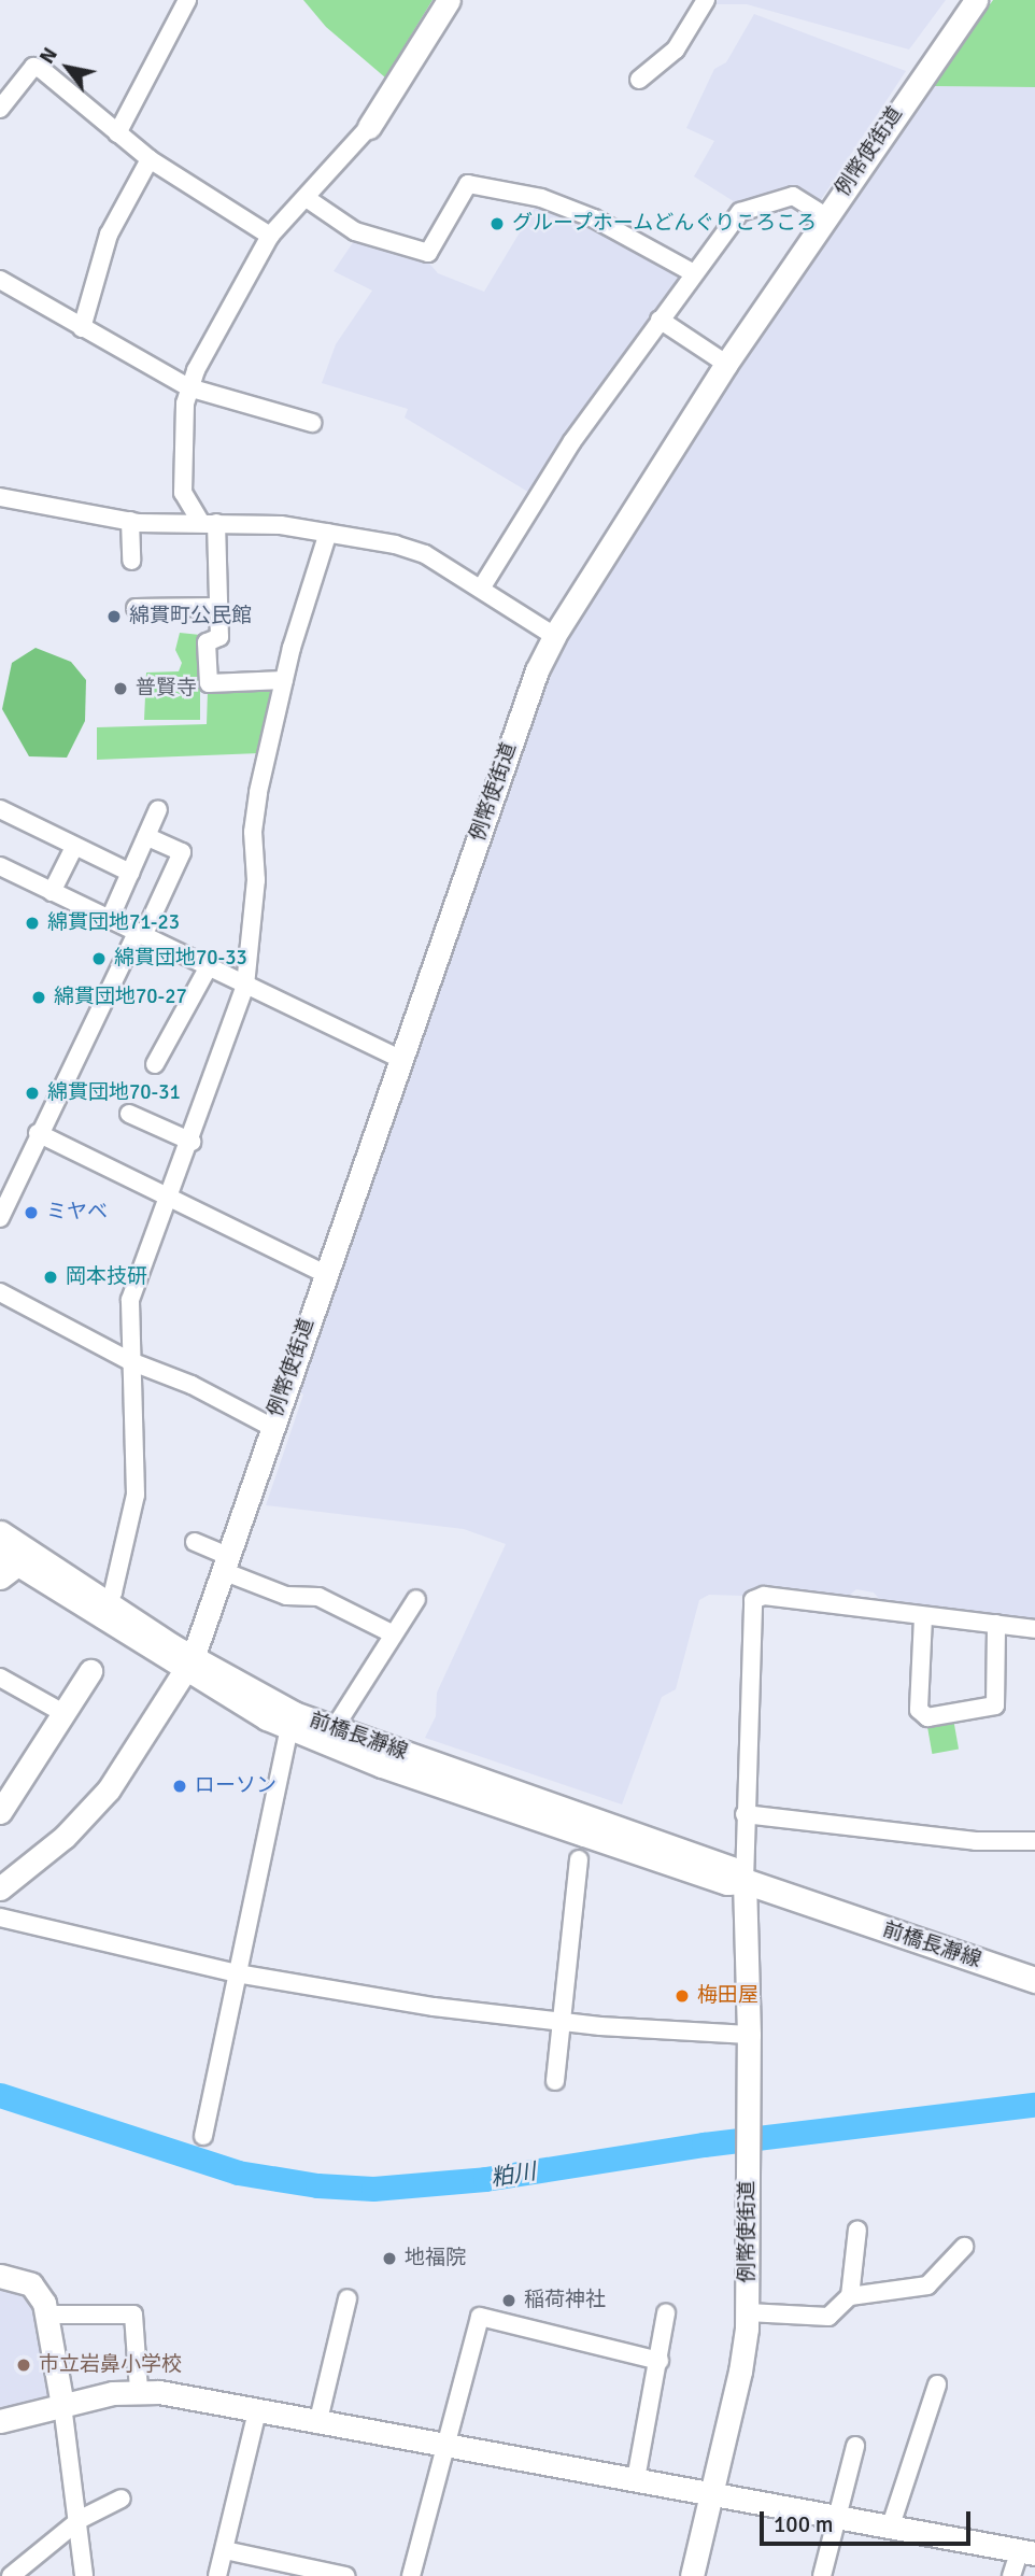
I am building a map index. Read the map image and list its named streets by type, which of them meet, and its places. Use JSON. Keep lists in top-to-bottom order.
{
  "streets": {
    "main road": ["例幣使街道", "前橋長瀞線"]
  },
  "crossings": [
    ["例幣使街道", "前橋長瀞線"]
  ],
  "water": ["粕川"],
  "places": [
    "グループホームどんぐりころころ",
    "綿貫町公民館",
    "普賢寺",
    "綿貫団地71-23",
    "綿貫団地70-33",
    "綿貫団地70-27",
    "綿貫団地70-31",
    "ミヤベ",
    "岡本技研",
    "ローソン",
    "梅田屋",
    "地福院",
    "稲荷神社",
    "市立岩鼻小学校"
  ],
  "scale_bar": "100 m",
  "north": "top left"
}
